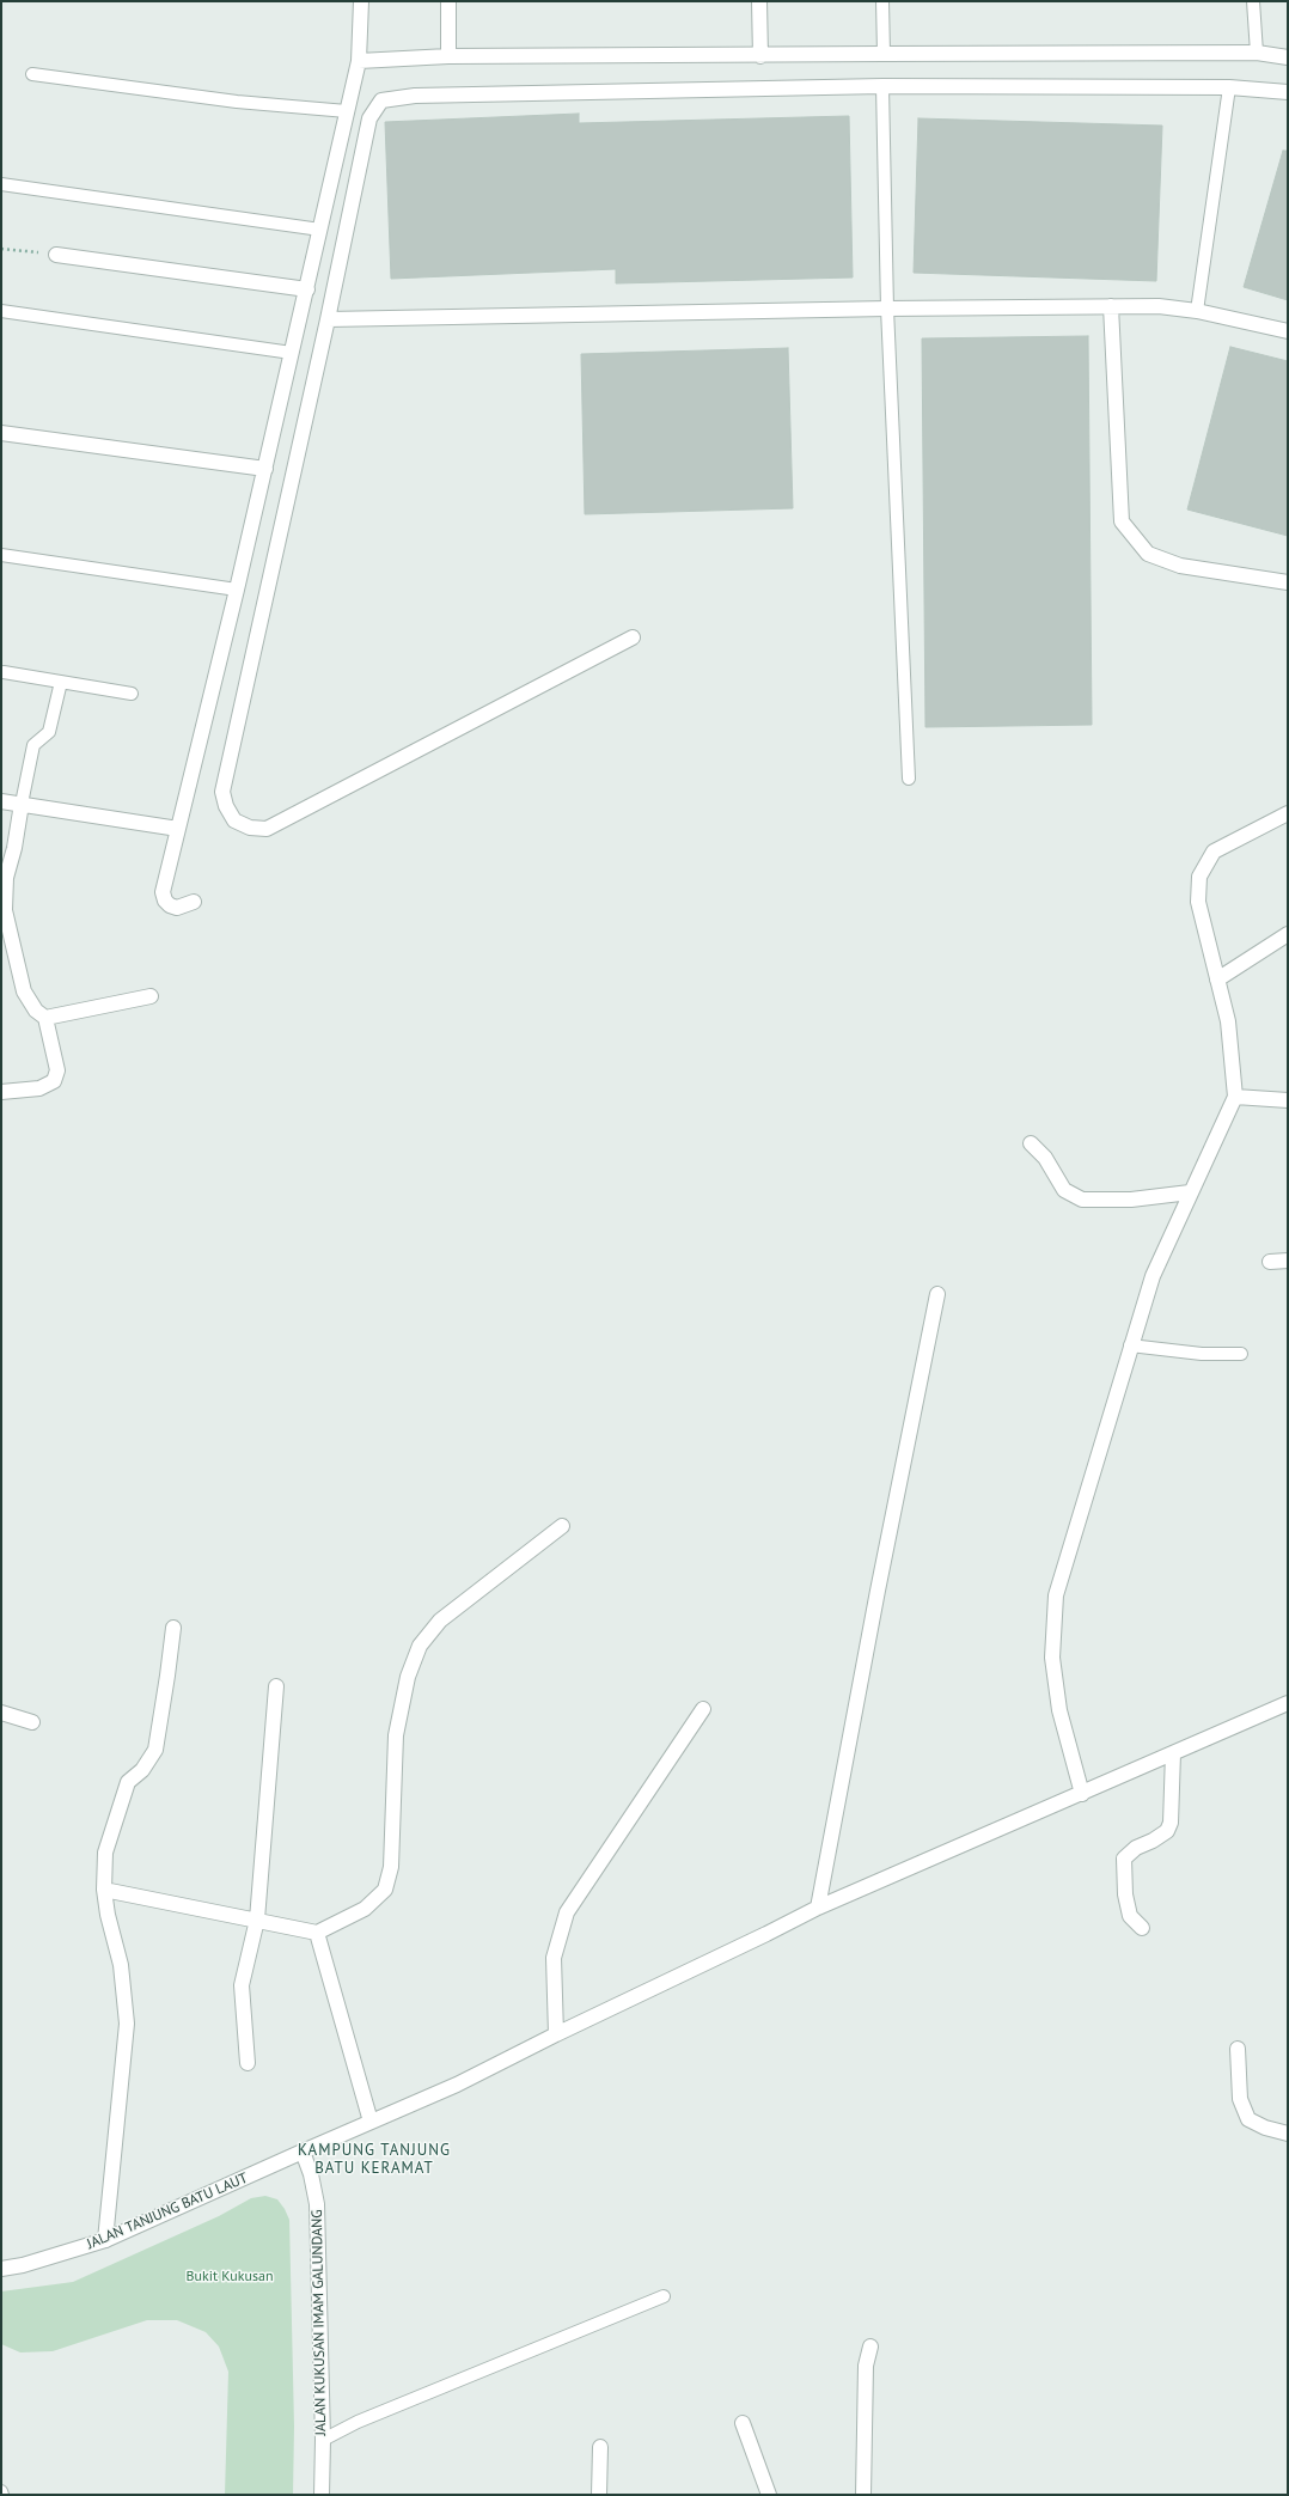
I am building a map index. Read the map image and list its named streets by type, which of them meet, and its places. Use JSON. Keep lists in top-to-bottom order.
{
  "streets": {
    "street": ["JALAN TANJUNG BATU LAUT", "JALAN KUKUSAN IMAM GALUNDANG"]
  },
  "crossings": [
    ["JALAN TANJUNG BATU LAUT", "JALAN KUKUSAN IMAM GALUNDANG"]
  ],
  "districts": ["KAMPUNG TANJUNG BATU KERAMAT"],
  "parks": ["Bukit Kukusan"]
}
